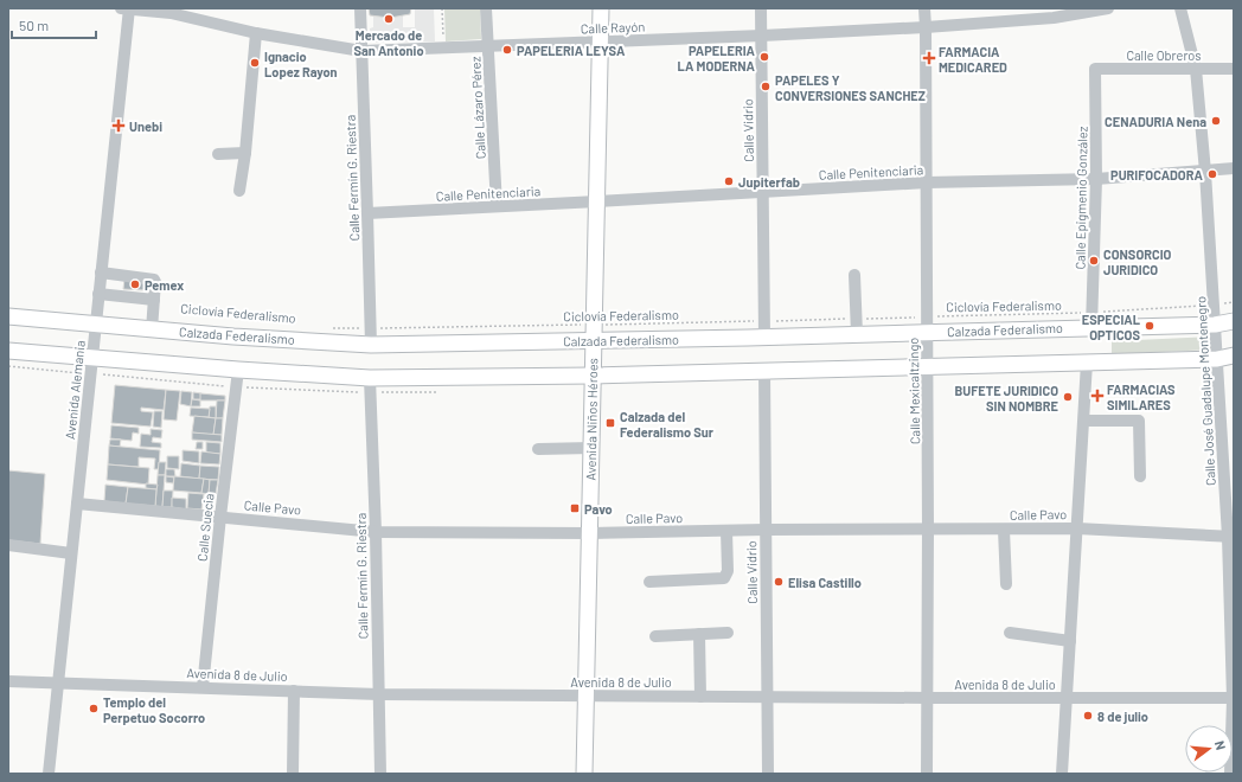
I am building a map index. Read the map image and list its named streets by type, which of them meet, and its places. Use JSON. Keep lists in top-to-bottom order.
{
  "streets": {
    "main road": ["Calzada Federalismo", "Avenida Niños Héroes"],
    "street": [
      "Calle Rayón",
      "Calle Obreros",
      "Calle Lázaro Pérez",
      "Calle Vidrio",
      "Calle Penitenciaria",
      "Calle Fermín G. Riestra",
      "Calle Epigmenio González",
      "Avenida Alemania",
      "Calle Mexicaltzingo",
      "Calle José Guadalupe Montenegro",
      "Calle Pavo",
      "Calle Suecia",
      "Avenida 8 de Julio"
    ],
    "path": ["Ciclovía Federalismo"]
  },
  "crossings": [
    ["Calle Rayón", "Calle Lázaro Pérez"],
    ["Calle Rayón", "Calle Vidrio"],
    ["Calle Rayón", "Calle Fermín G. Riestra"],
    ["Calle Rayón", "Avenida Alemania"],
    ["Calle Rayón", "Calle Mexicaltzingo"],
    ["Calle Rayón", "Avenida Niños Héroes"],
    ["Calle Obreros", "Calle Epigmenio González"],
    ["Calle Obreros", "Calle José Guadalupe Montenegro"],
    ["Calle Lázaro Pérez", "Calle Penitenciaria"],
    ["Calle Vidrio", "Calle Penitenciaria"],
    ["Calle Vidrio", "Ciclovía Federalismo"],
    ["Calle Vidrio", "Calzada Federalismo"],
    ["Calle Vidrio", "Calle Pavo"],
    ["Calle Vidrio", "Avenida 8 de Julio"],
    ["Calle Penitenciaria", "Calle Fermín G. Riestra"],
    ["Calle Penitenciaria", "Calle Epigmenio González"],
    ["Calle Penitenciaria", "Calle Mexicaltzingo"],
    ["Calle Penitenciaria", "Calle José Guadalupe Montenegro"],
    ["Calle Penitenciaria", "Avenida Niños Héroes"],
    ["Calle Fermín G. Riestra", "Ciclovía Federalismo"],
    ["Calle Fermín G. Riestra", "Calzada Federalismo"],
    ["Calle Fermín G. Riestra", "Calle Pavo"],
    ["Calle Fermín G. Riestra", "Avenida 8 de Julio"],
    ["Calle Epigmenio González", "Ciclovía Federalismo"],
    ["Calle Epigmenio González", "Calzada Federalismo"],
    ["Ciclovía Federalismo", "Calzada Federalismo"],
    ["Ciclovía Federalismo", "Calle Mexicaltzingo"],
    ["Ciclovía Federalismo", "Calle José Guadalupe Montenegro"],
    ["Ciclovía Federalismo", "Avenida Niños Héroes"],
    ["Calzada Federalismo", "Avenida Alemania"],
    ["Calzada Federalismo", "Calle Mexicaltzingo"],
    ["Calzada Federalismo", "Calle José Guadalupe Montenegro"],
    ["Calzada Federalismo", "Avenida Niños Héroes"],
    ["Avenida Alemania", "Calle Pavo"],
    ["Avenida Alemania", "Avenida 8 de Julio"],
    ["Calle Mexicaltzingo", "Calle Pavo"],
    ["Calle Mexicaltzingo", "Avenida 8 de Julio"],
    ["Calle José Guadalupe Montenegro", "Calle Pavo"],
    ["Calle José Guadalupe Montenegro", "Avenida 8 de Julio"],
    ["Avenida Niños Héroes", "Calle Pavo"],
    ["Avenida Niños Héroes", "Avenida 8 de Julio"],
    ["Calle Pavo", "Calle Suecia"],
    ["Calle Suecia", "Avenida 8 de Julio"]
  ],
  "places": {
    "other": [
      "Mercado de San Antonio",
      "PAPELERIA LEYSA",
      "PAPELERIA LA MODERNA",
      "Ignacio Lopez Rayon",
      "PAPELES Y CONVERSIONES SANCHEZ",
      "CENADURIA Nena",
      "PURIFOCADORA",
      "Jupiterfab",
      "CONSORCIO JURIDICO",
      "Pemex",
      "ESPECIAL OPTICOS",
      "BUFETE JURIDICO SIN NOMBRE",
      "Elisa Castillo",
      "Templo del Perpetuo Socorro",
      "8 de julio"
    ],
    "health": ["FARMACIA MEDICARED", "Unebi", "FARMACIAS SIMILARES"],
    "transit": ["Calzada del Federalismo Sur", "Pavo"]
  },
  "scale_bar": "50 m",
  "north": "right"
}
